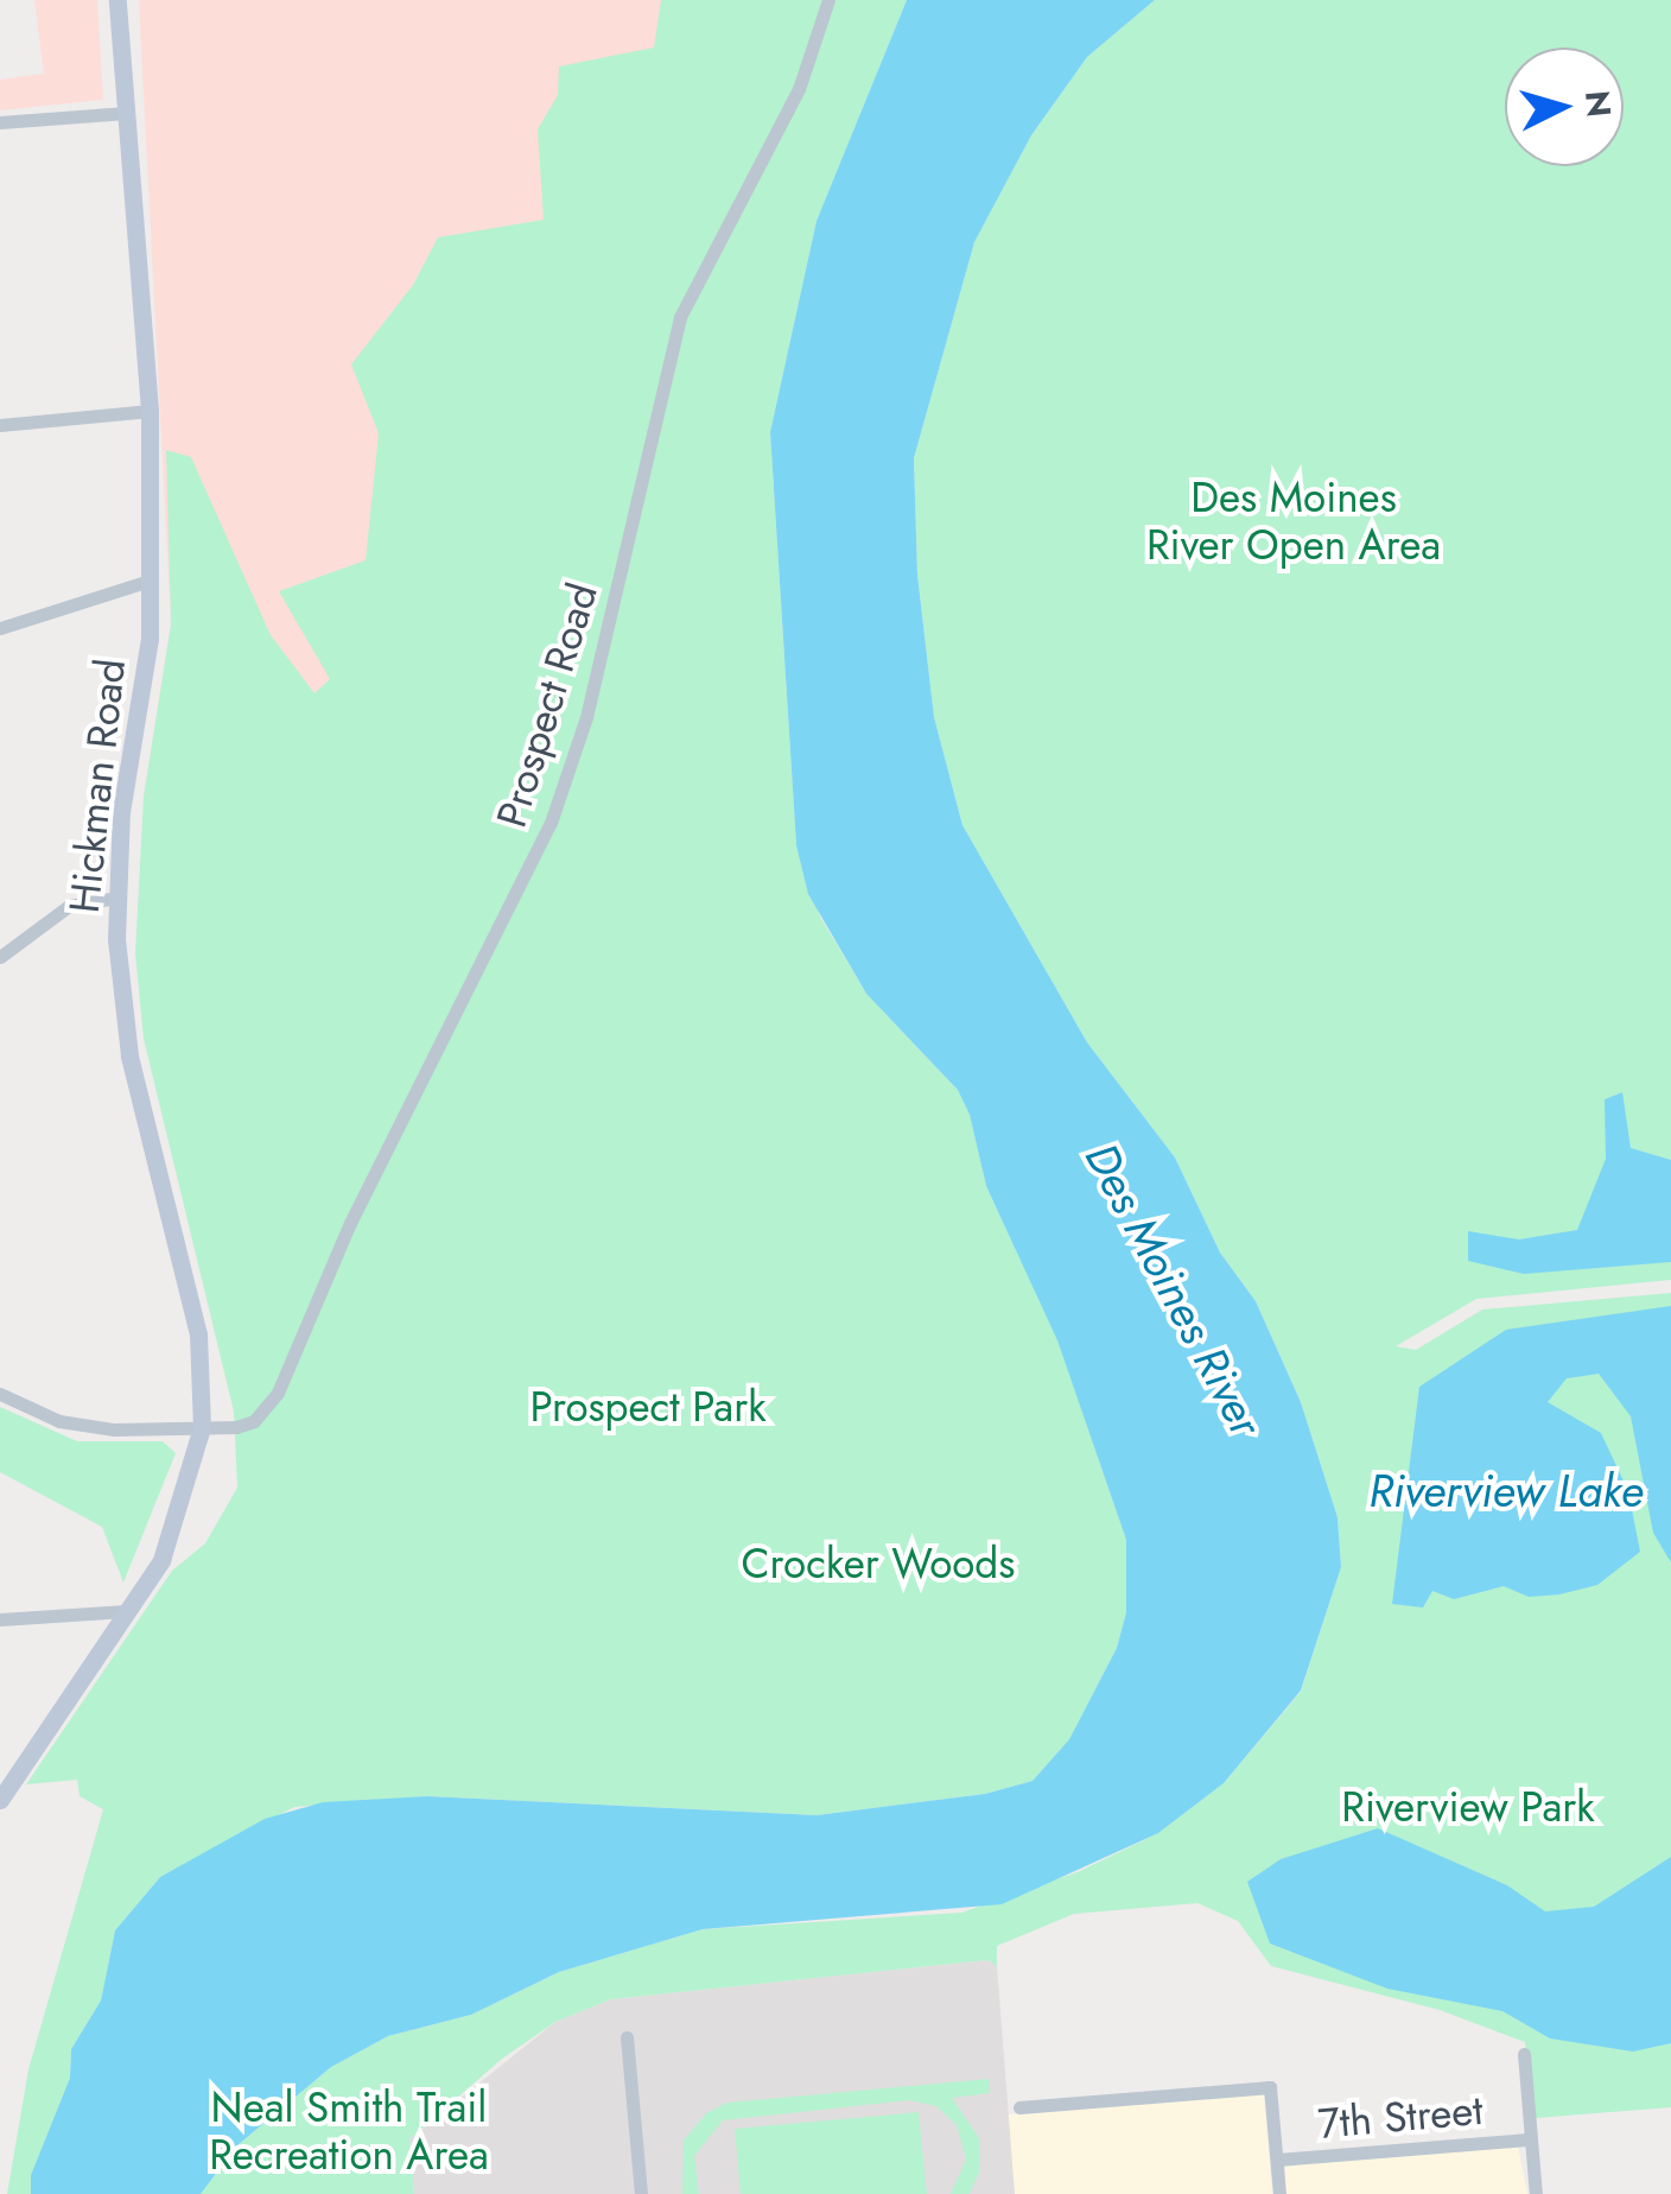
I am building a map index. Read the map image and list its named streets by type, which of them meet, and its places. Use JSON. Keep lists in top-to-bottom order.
{
  "streets": {
    "main road": ["Hickman Road"],
    "street": ["Prospect Road", "7th Street"]
  },
  "crossings": [
    ["Prospect Road", "Hickman Road"]
  ],
  "water": ["Des Moines River", "Riverview Lake"],
  "parks": [
    "Des Moines River Open Area",
    "Prospect Park",
    "Crocker Woods",
    "Riverview Park",
    "Neal Smith Trail Recreation Area"
  ],
  "north": "right"
}
